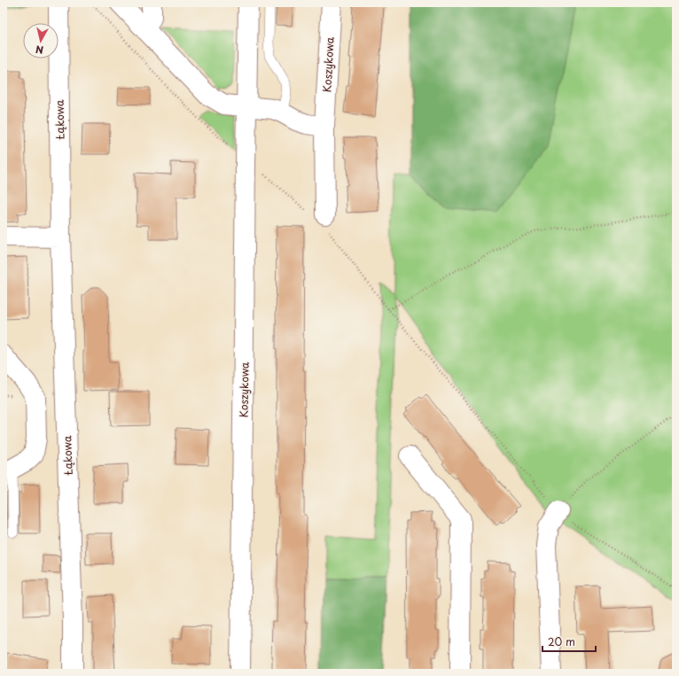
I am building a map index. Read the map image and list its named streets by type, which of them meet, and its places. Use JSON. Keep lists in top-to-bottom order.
{
  "streets": {
    "street": ["Koszykowa", "Łąkowa"]
  },
  "scale_bar": "20 m",
  "north": "bottom"
}
